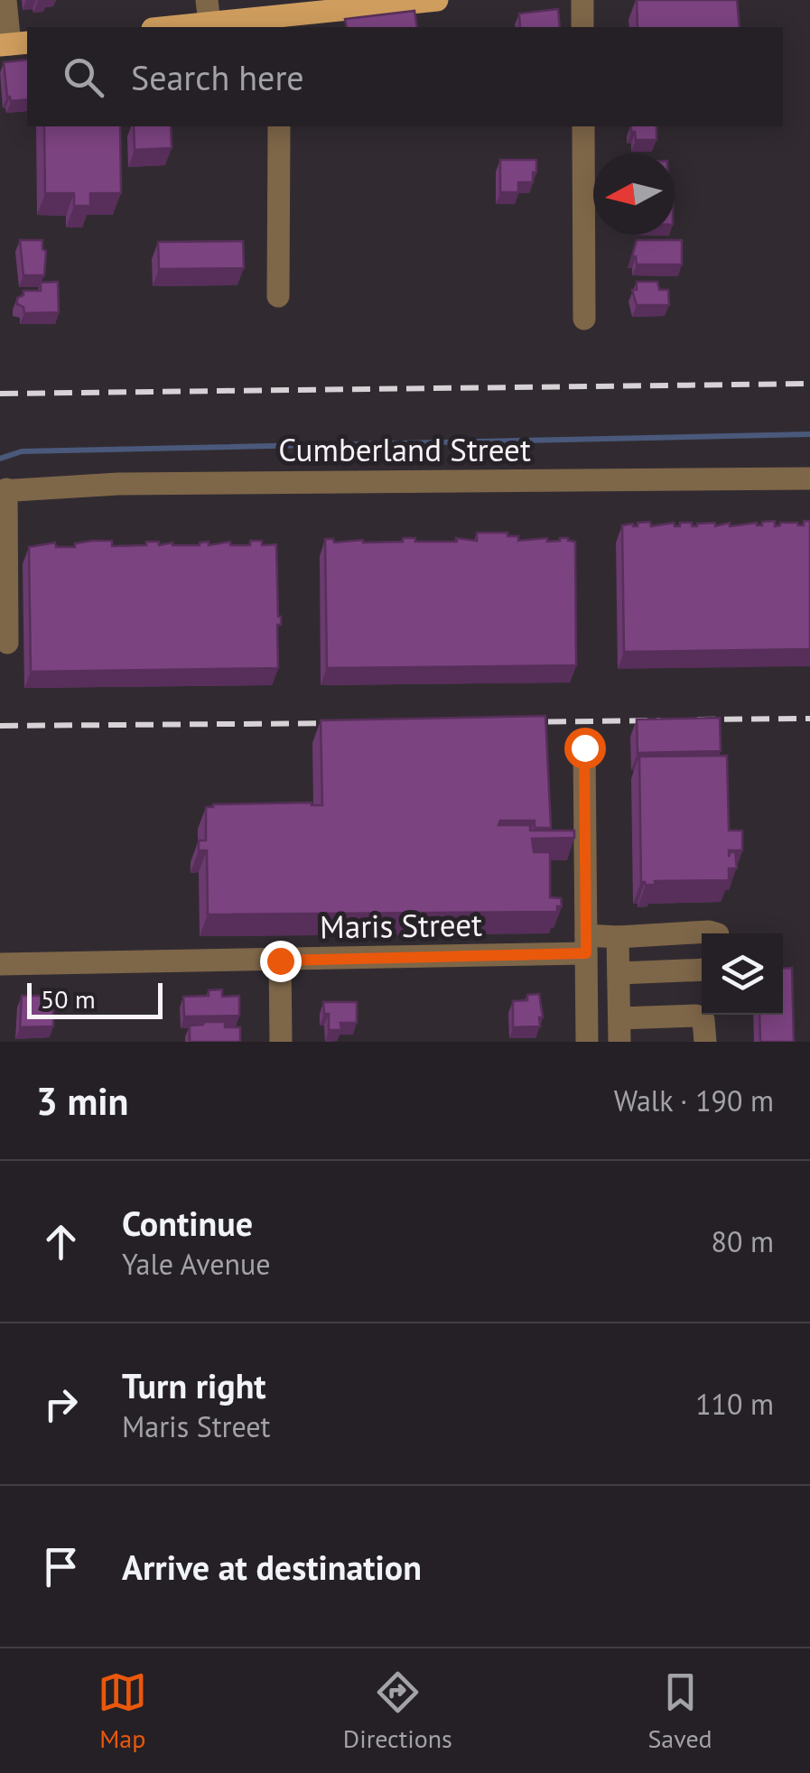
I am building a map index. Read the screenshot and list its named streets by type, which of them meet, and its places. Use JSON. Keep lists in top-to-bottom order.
{
  "streets": {
    "street": ["Cumberland Street", "Maris Street"]
  },
  "scale_bar": "50 m",
  "north": "left",
  "page": {
    "search": "Search here",
    "scale": "50 m",
    "heading": ["3 min", "Walk · 190 m"],
    "list": [
      ["Continue", "Yale Avenue", "80 m"],
      ["Turn right", "Maris Street", "110 m"],
      "Arrive at destination"
    ],
    "nav": ["Map", "Directions", "Saved"]
  }
}
